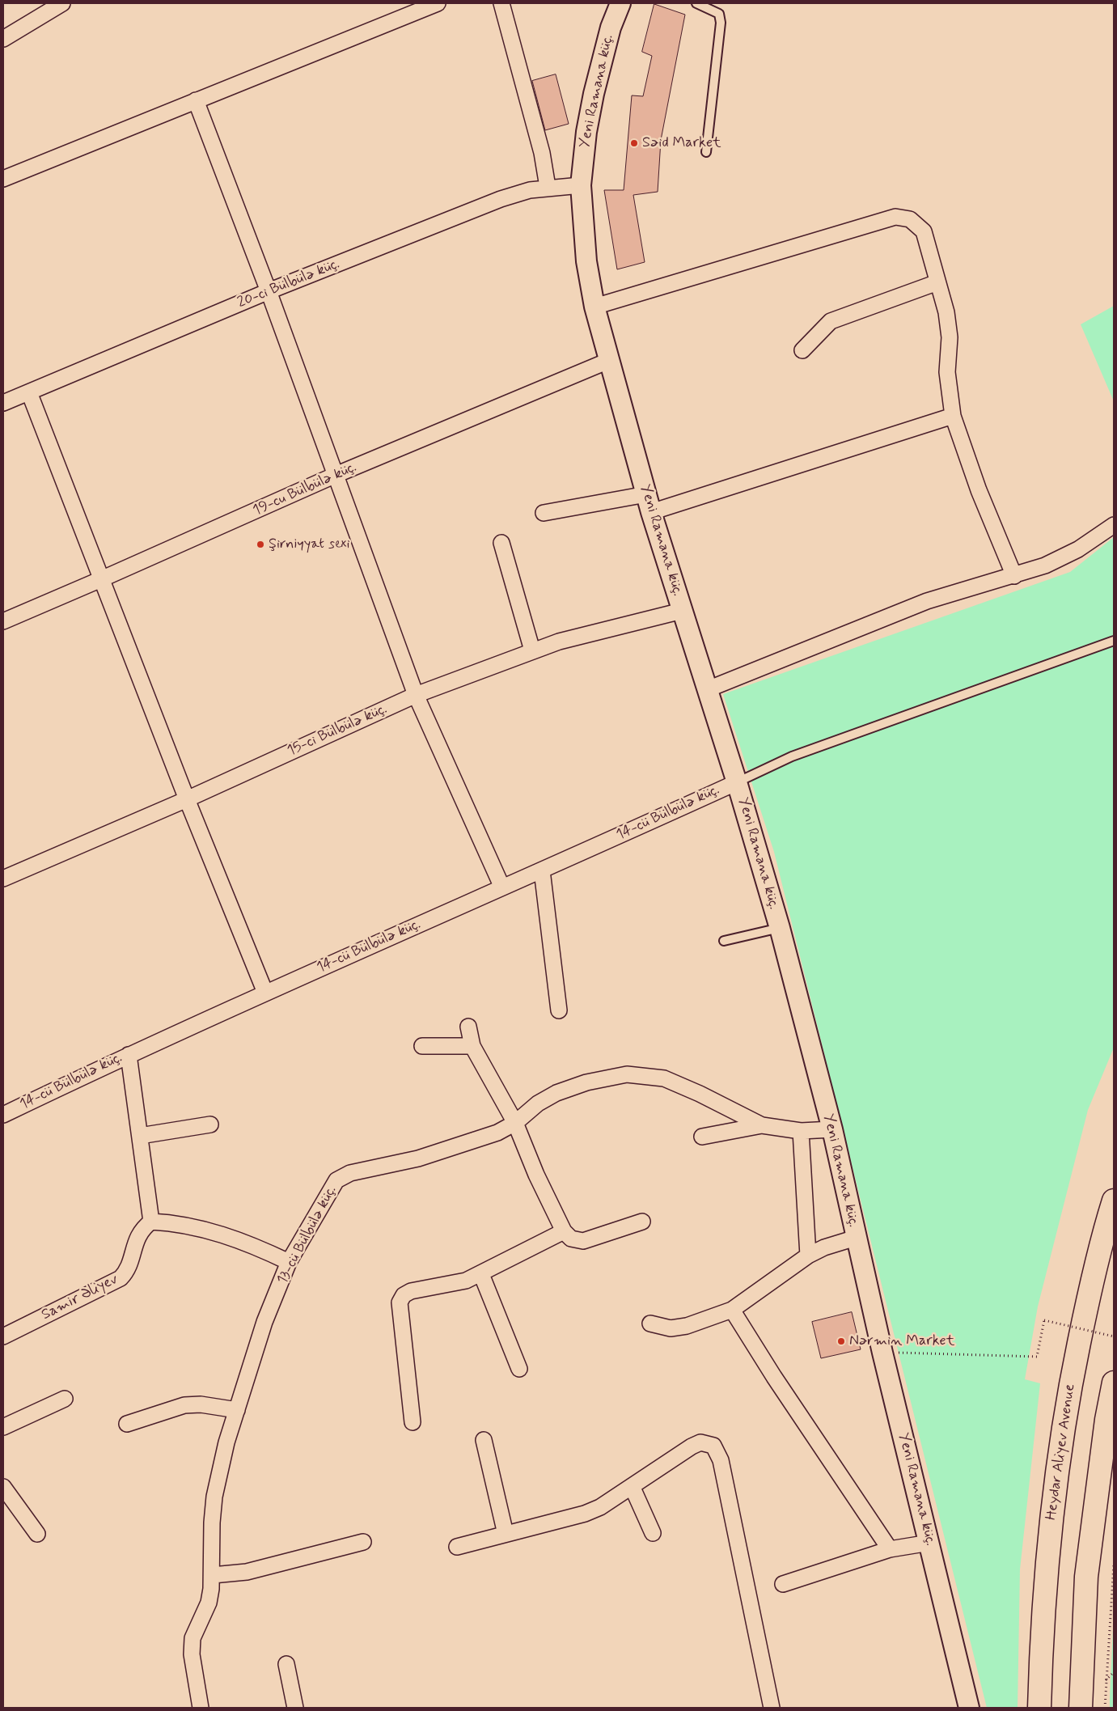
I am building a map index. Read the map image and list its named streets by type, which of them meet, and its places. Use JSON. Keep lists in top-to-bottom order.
{
  "streets": {
    "highway": ["Heydar Aliyev Avenue"],
    "street": [
      "Yeni Ramana küç.",
      "20-ci Bülbülə küç.",
      "19-cu Bülbülə küç.",
      "15-ci Bülbülə küç.",
      "14-cü Bülbülə küç.",
      "13-cü Bülbülə küç.",
      "Samir Əliyev"
    ]
  },
  "crossings": [
    ["Yeni Ramana küç.", "20-ci Bülbülə küç."],
    ["Yeni Ramana küç.", "19-cu Bülbülə küç."],
    ["Yeni Ramana küç.", "15-ci Bülbülə küç."],
    ["Yeni Ramana küç.", "14-cü Bülbülə küç."],
    ["Yeni Ramana küç.", "13-cü Bülbülə küç."]
  ],
  "places": ["Səid Market", "Şirniyyat sexi", "Nərmin Market"]
}
